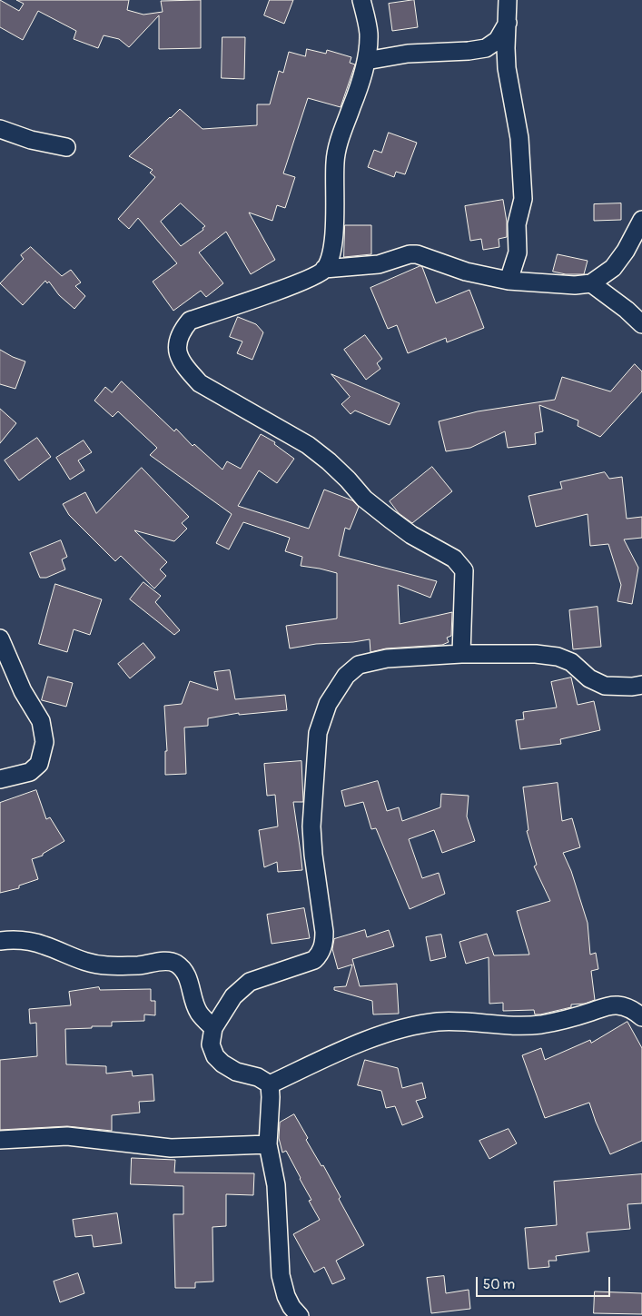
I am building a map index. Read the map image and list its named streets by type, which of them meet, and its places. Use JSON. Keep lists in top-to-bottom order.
{
  "scale_bar": "50 m"
}
